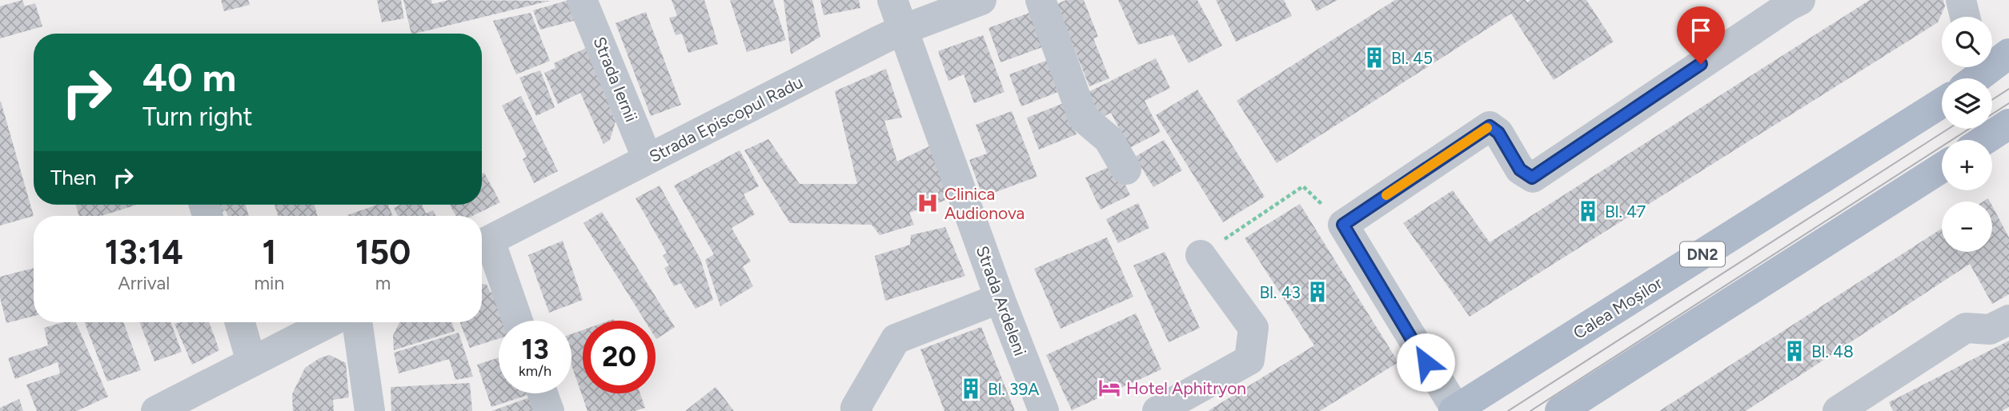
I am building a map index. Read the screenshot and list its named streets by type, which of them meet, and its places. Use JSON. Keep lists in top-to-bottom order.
{
  "streets": {
    "main road": ["DN2", "Calea Moșilor"],
    "street": ["Strada Iernii", "Strada Episcopul Radu", "Strada Ardeleni"]
  },
  "crossings": [
    ["Strada Iernii", "Strada Episcopul Radu"],
    ["Strada Episcopul Radu", "Strada Ardeleni"]
  ],
  "places": {
    "building": [
      "Bl. 45",
      "Bl. 47",
      "Bl. 43",
      "Bl. 48",
      "Bl. 39A"
    ],
    "hospital": ["Clinica Audionova"],
    "hotel": ["Hotel Aphitryon"]
  },
  "page": {
    "map_buttons": ["+", "−"],
    "turn": ["40 m", "Turn right"],
    "then": "Then",
    "eta": [
      "13:14",
      "Arrival",
      "1",
      "min",
      "150",
      "m"
    ],
    "speed": "13 km/h",
    "limit": "20"
  }
}
